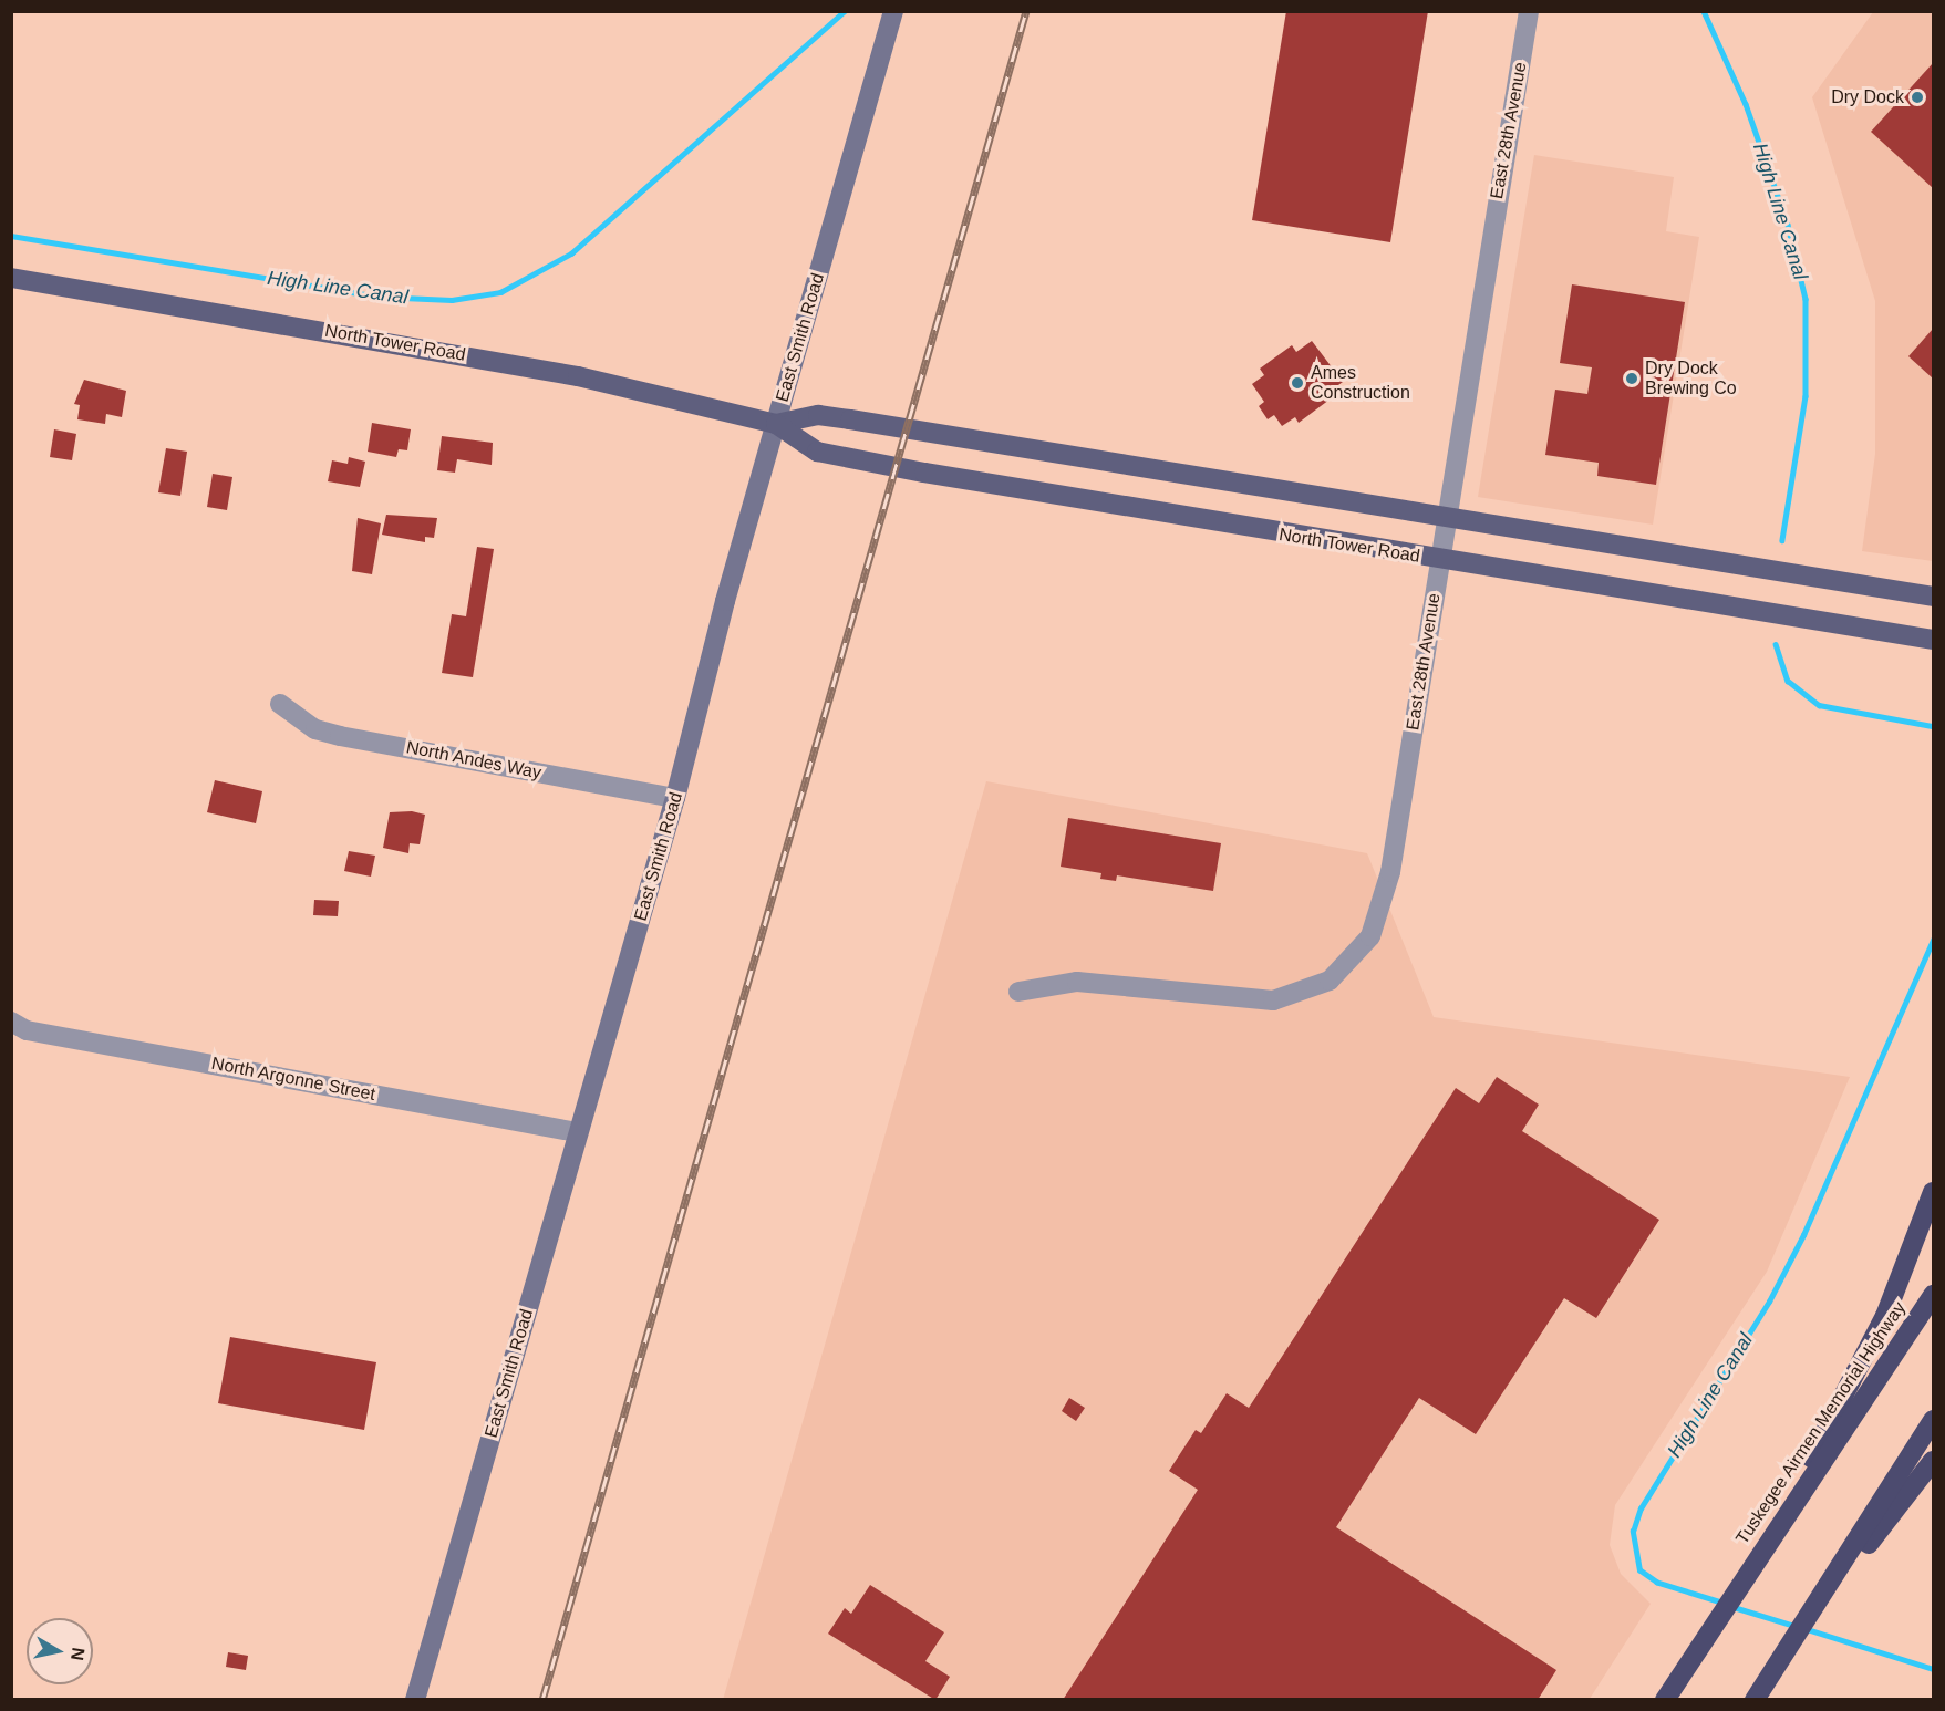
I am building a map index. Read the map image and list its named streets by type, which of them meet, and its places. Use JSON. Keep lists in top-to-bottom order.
{
  "streets": {
    "highway": ["Tuskegee Airmen Memorial Highway"],
    "main road": ["North Tower Road"],
    "street": [
      "East 28th Avenue",
      "East Smith Road",
      "North Andes Way",
      "North Argonne Street"
    ]
  },
  "crossings": [
    ["East 28th Avenue", "North Tower Road"],
    ["East Smith Road", "North Tower Road"],
    ["East Smith Road", "North Andes Way"],
    ["East Smith Road", "North Argonne Street"]
  ],
  "water": ["High Line Canal"],
  "places": ["Dry Dock", "Dry Dock Brewing Co", "Ames Construction"],
  "north": "right"
}
